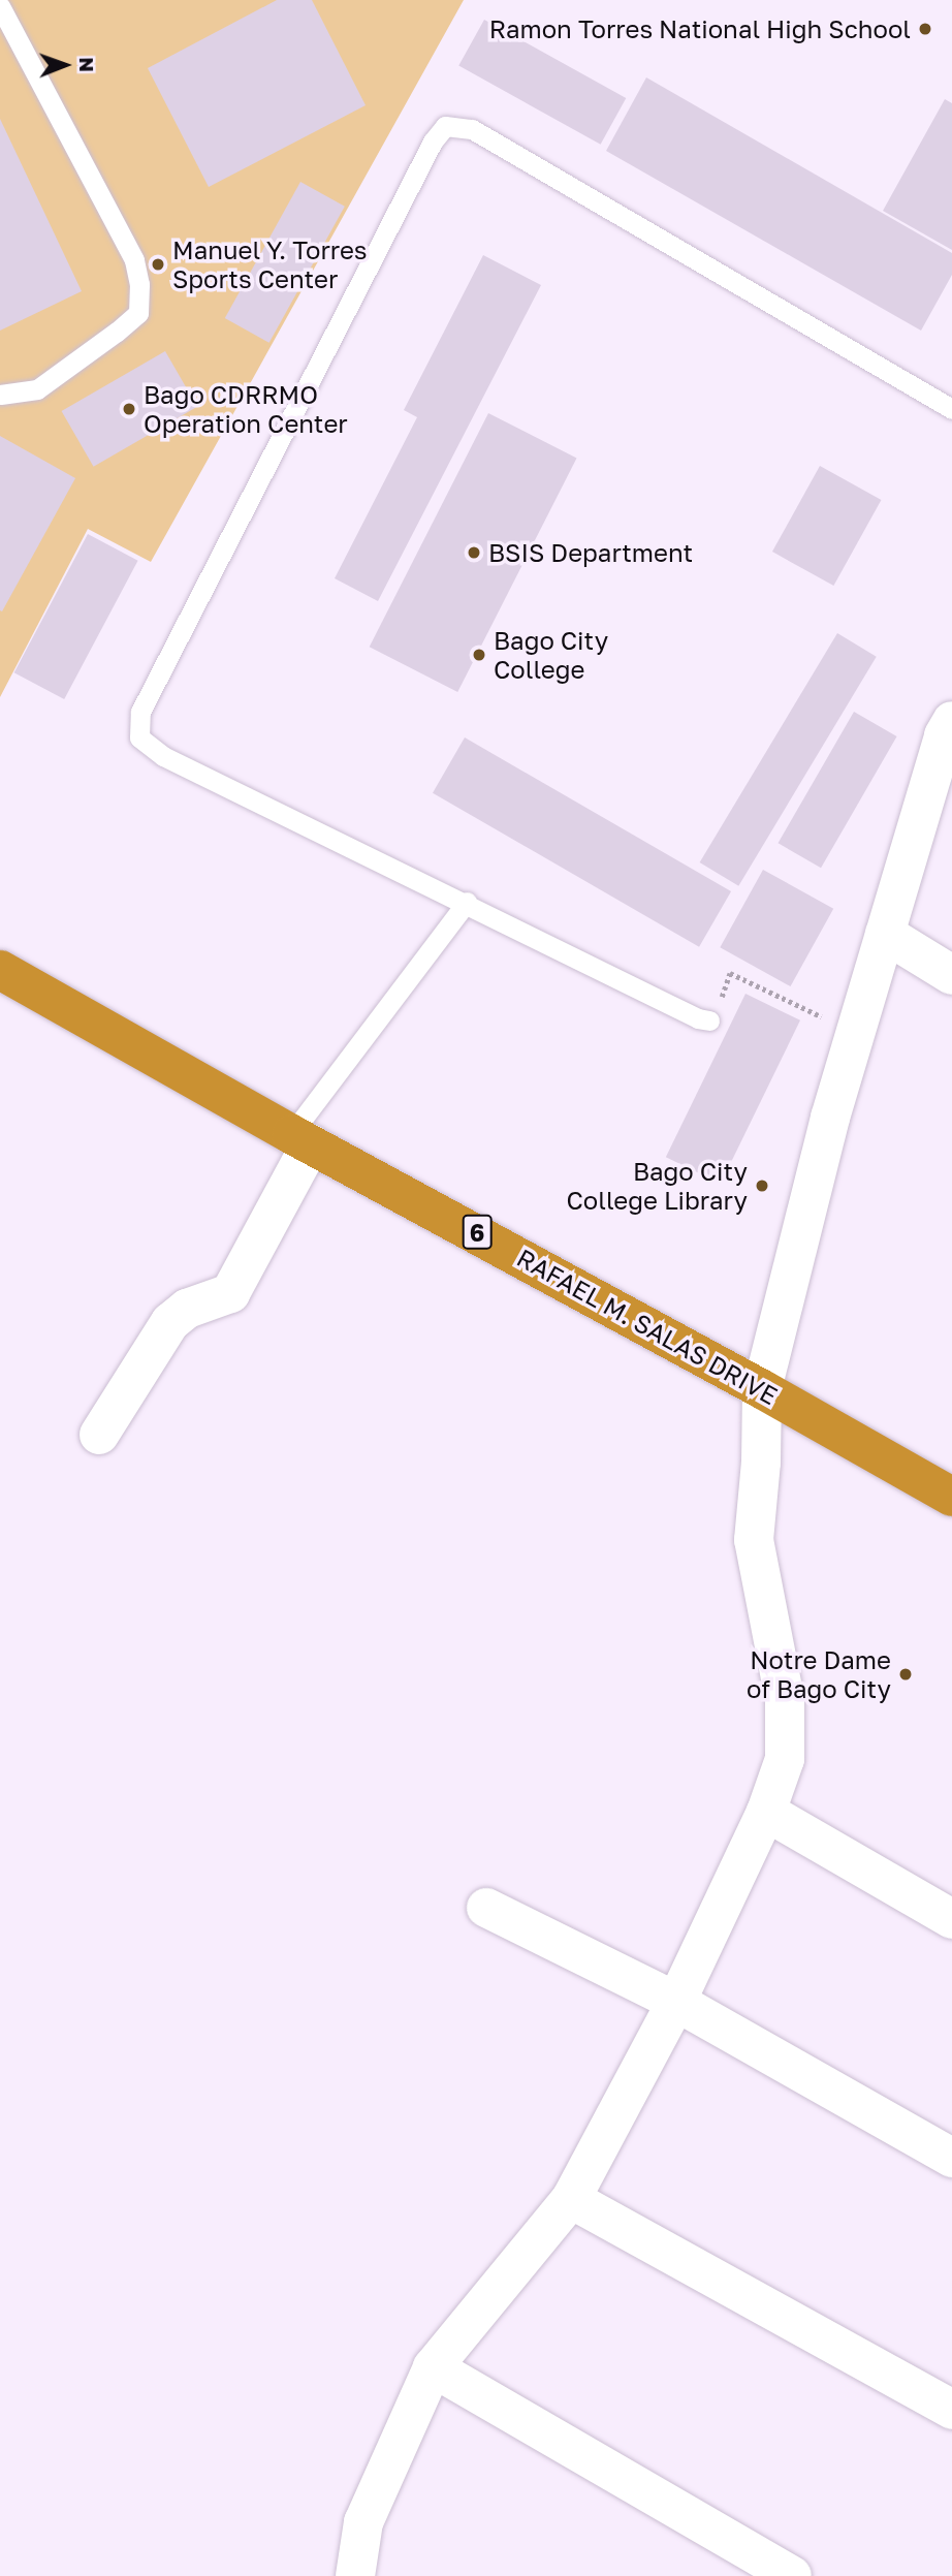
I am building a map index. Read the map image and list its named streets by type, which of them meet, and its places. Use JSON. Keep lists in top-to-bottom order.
{
  "streets": {
    "highway": ["6", "RAFAEL M. SALAS DRIVE"]
  },
  "places": [
    "Ramon Torres National High School",
    "Manuel Y. Torres Sports Center",
    "Bago CDRRMO Operation Center",
    "BSIS Department",
    "Bago City College",
    "Bago City College Library",
    "Notre Dame of Bago City"
  ],
  "north": "right"
}
